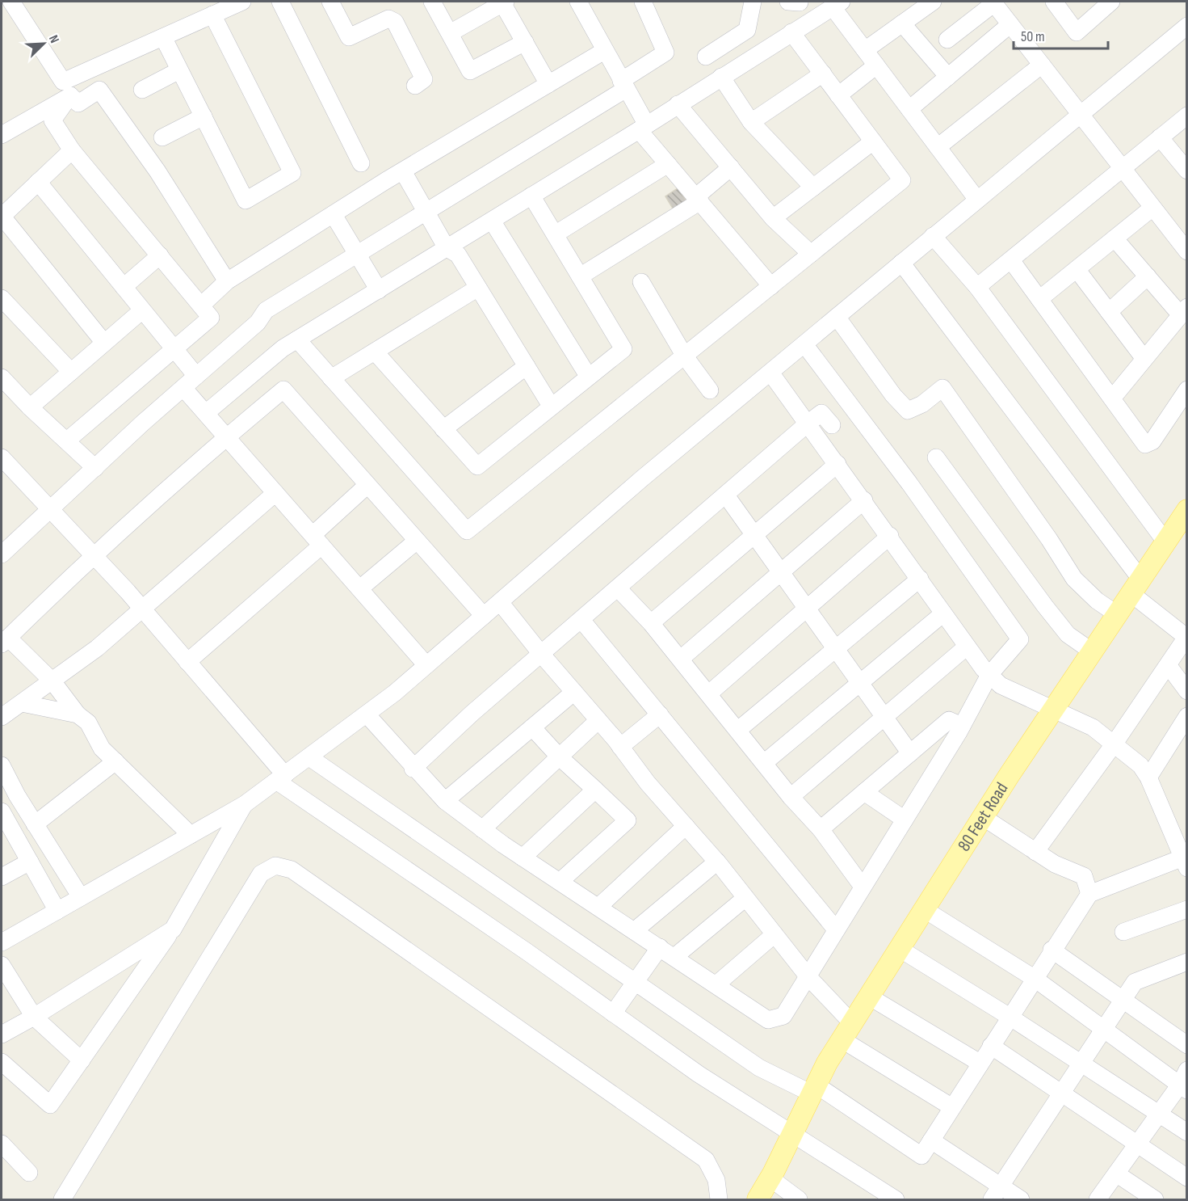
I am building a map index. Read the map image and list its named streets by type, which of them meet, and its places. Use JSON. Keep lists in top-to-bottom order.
{
  "streets": {
    "main road": ["80 Feet Road"]
  },
  "scale_bar": "50 m",
  "north": "top right"
}
